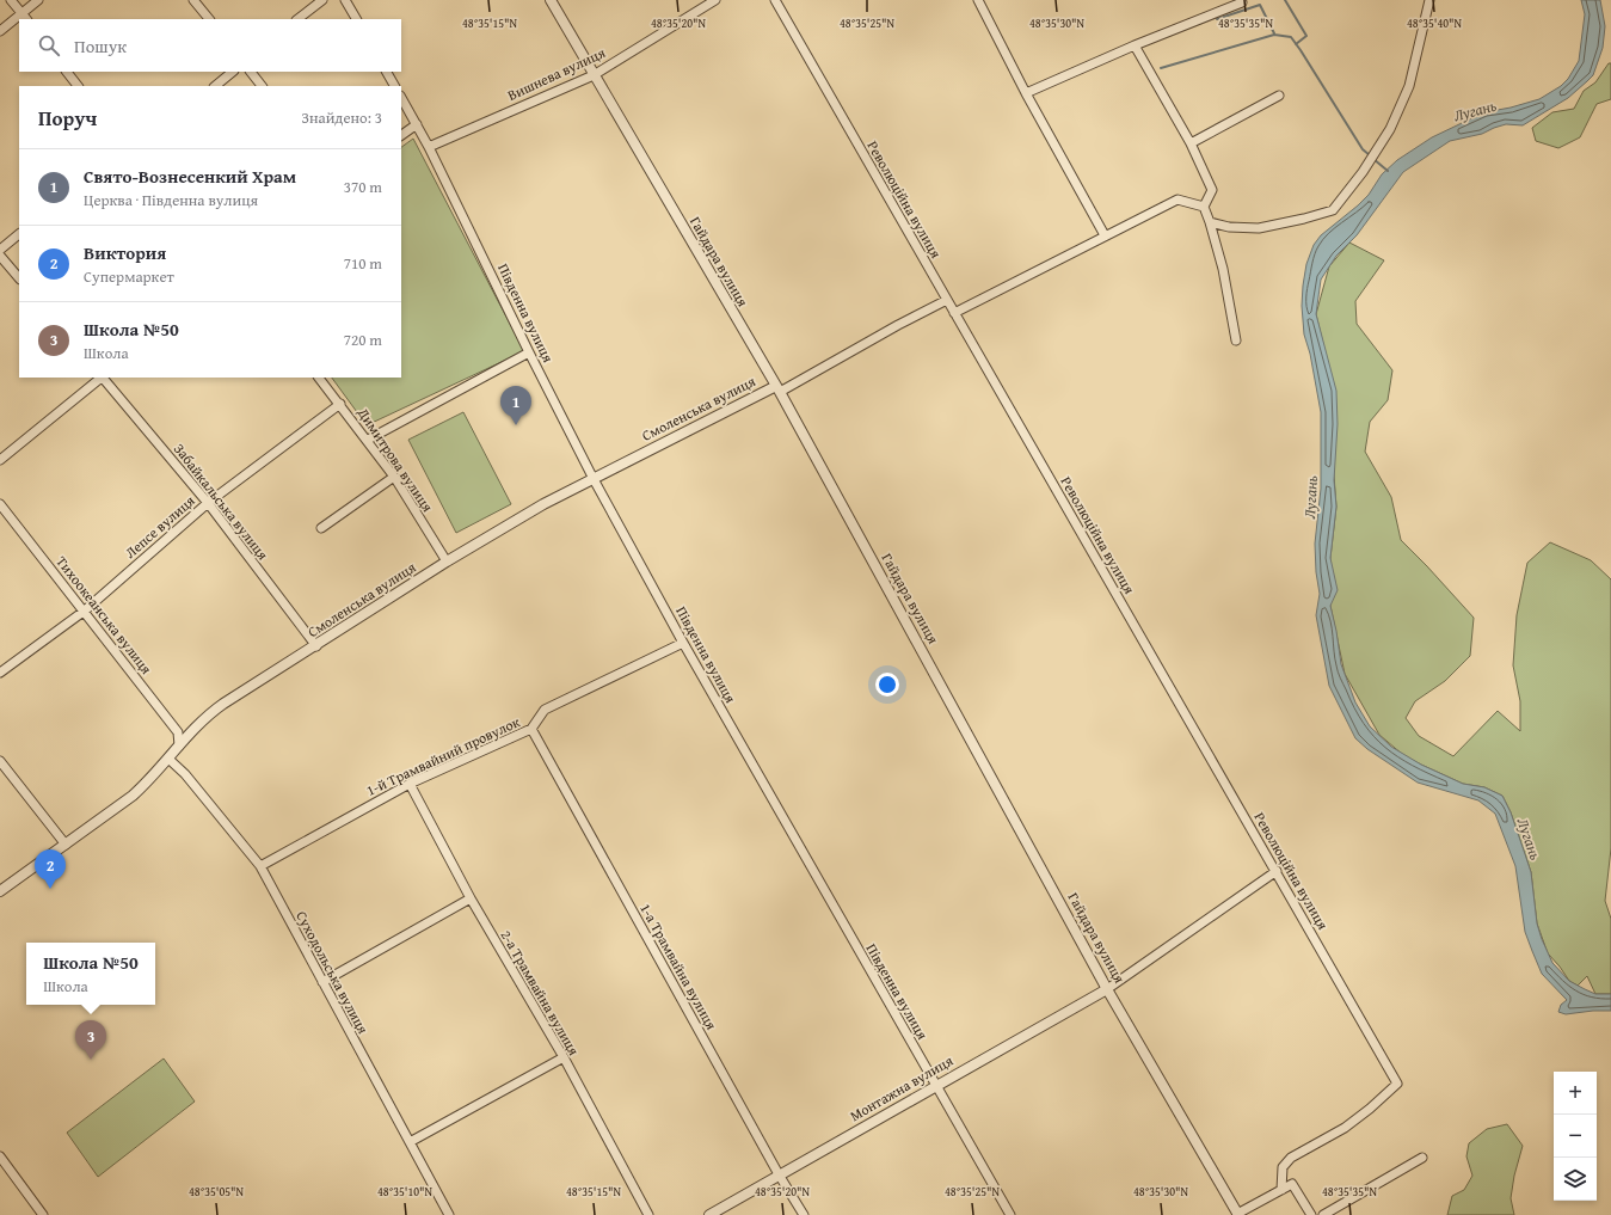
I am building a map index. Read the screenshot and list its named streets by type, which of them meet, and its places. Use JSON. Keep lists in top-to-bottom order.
{
  "streets": {
    "street": [
      "Вишнева вулиця",
      "Революційна вулиця",
      "Гайдара вулиця",
      "Південна вулиця",
      "Смоленська вулиця",
      "Димитрова вулиця",
      "Забайкальська вулиця",
      "Лепсе вулиця",
      "Тихоокеанська вулиця",
      "1-й Трамвайний провулок",
      "1-а Трамвайна вулиця",
      "Суходольська вулиця",
      "2-а Трамвайна вулиця",
      "Монтажна вулиця"
    ]
  },
  "crossings": [
    ["Вишнева вулиця", "Гайдара вулиця"],
    ["Вишнева вулиця", "Південна вулиця"],
    ["Гайдара вулиця", "Смоленська вулиця"],
    ["Гайдара вулиця", "Монтажна вулиця"],
    ["Південна вулиця", "Смоленська вулиця"],
    ["Південна вулиця", "1-й Трамвайний провулок"],
    ["Південна вулиця", "Монтажна вулиця"],
    ["Смоленська вулиця", "Димитрова вулиця"],
    ["Смоленська вулиця", "Забайкальська вулиця"],
    ["Смоленська вулиця", "Тихоокеанська вулиця"],
    ["Смоленська вулиця", "Суходольська вулиця"],
    ["Димитрова вулиця", "Лепсе вулиця"],
    ["Забайкальська вулиця", "Лепсе вулиця"],
    ["Лепсе вулиця", "Тихоокеанська вулиця"],
    ["1-й Трамвайний провулок", "1-а Трамвайна вулиця"],
    ["1-й Трамвайний провулок", "Суходольська вулиця"],
    ["1-й Трамвайний провулок", "2-а Трамвайна вулиця"],
    ["1-а Трамвайна вулиця", "Монтажна вулиця"]
  ],
  "water": ["Лугань"],
  "page": {
    "search": "Пошук",
    "heading": ["Поруч", "Знайдено: 3"],
    "list": [
      {
        "mark": "1",
        "name": "Свято-Вознесенкий Храм",
        "note": "Церква · Південна вулиця",
        "value": "370 m"
      },
      {
        "mark": "2",
        "name": "Виктория",
        "note": "Супермаркет",
        "value": "710 m"
      },
      {
        "mark": "3",
        "name": "Школа №50",
        "note": "Школа",
        "value": "720 m"
      }
    ],
    "pins": ["1", "2", "3"],
    "popup": ["Школа №50", "Школа"],
    "map_buttons": ["+", "−"]
  },
  "coordinates": [
    "48°35'15\"N",
    "48°35'20\"N",
    "48°35'25\"N",
    "48°35'30\"N",
    "48°35'35\"N",
    "48°35'40\"N",
    "48°35'05\"N",
    "48°35'10\"N"
  ]
}
